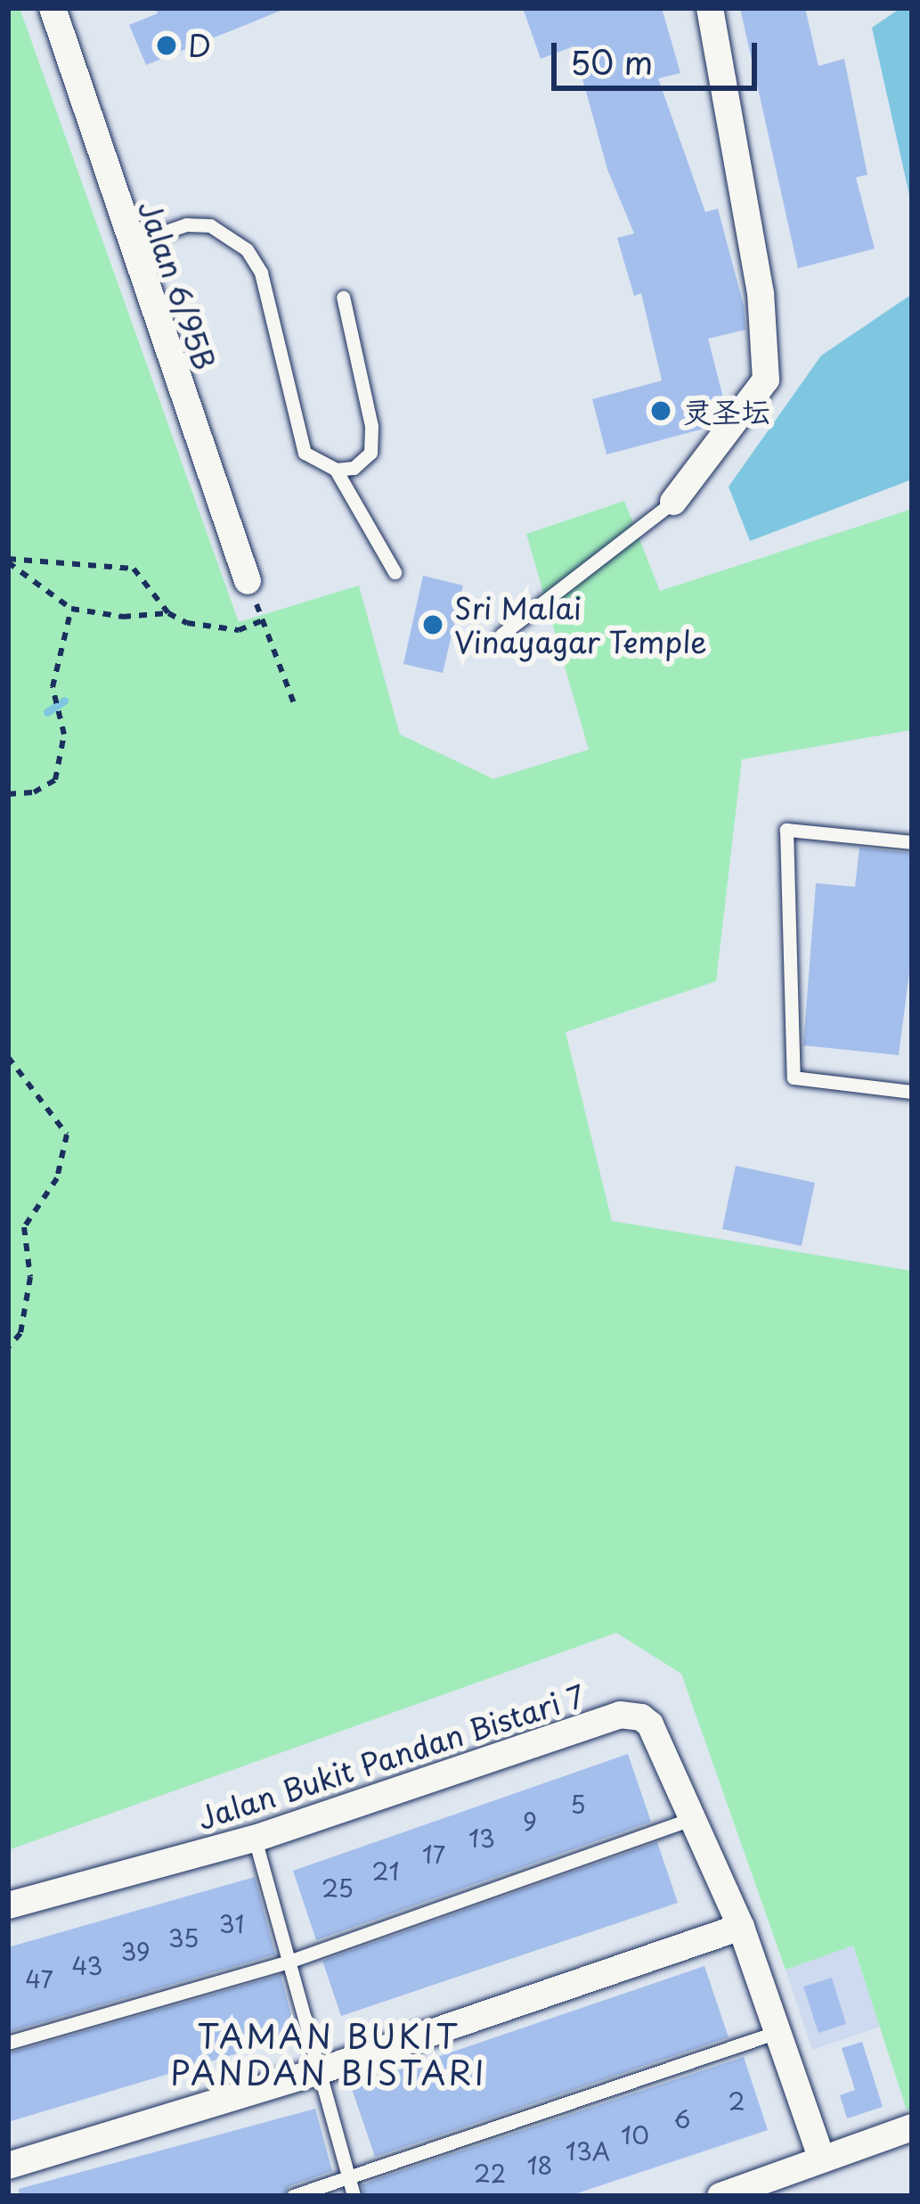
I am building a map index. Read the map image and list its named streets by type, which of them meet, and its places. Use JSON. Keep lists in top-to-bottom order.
{
  "streets": {
    "street": ["Jalan 6/95B", "Jalan Bukit Pandan Bistari 7"]
  },
  "districts": ["TAMAN BUKIT PANDAN BISTARI"],
  "places": ["D", "灵圣坛", "Sri Malai Vinayagar Temple"],
  "house_numbers": [
    "5",
    "9",
    "13",
    "17",
    "21",
    "25",
    "31",
    "35",
    "39",
    "43",
    "47",
    "2",
    "6",
    "10",
    "13A",
    "18",
    "22"
  ],
  "scale_bar": "50 m"
}
